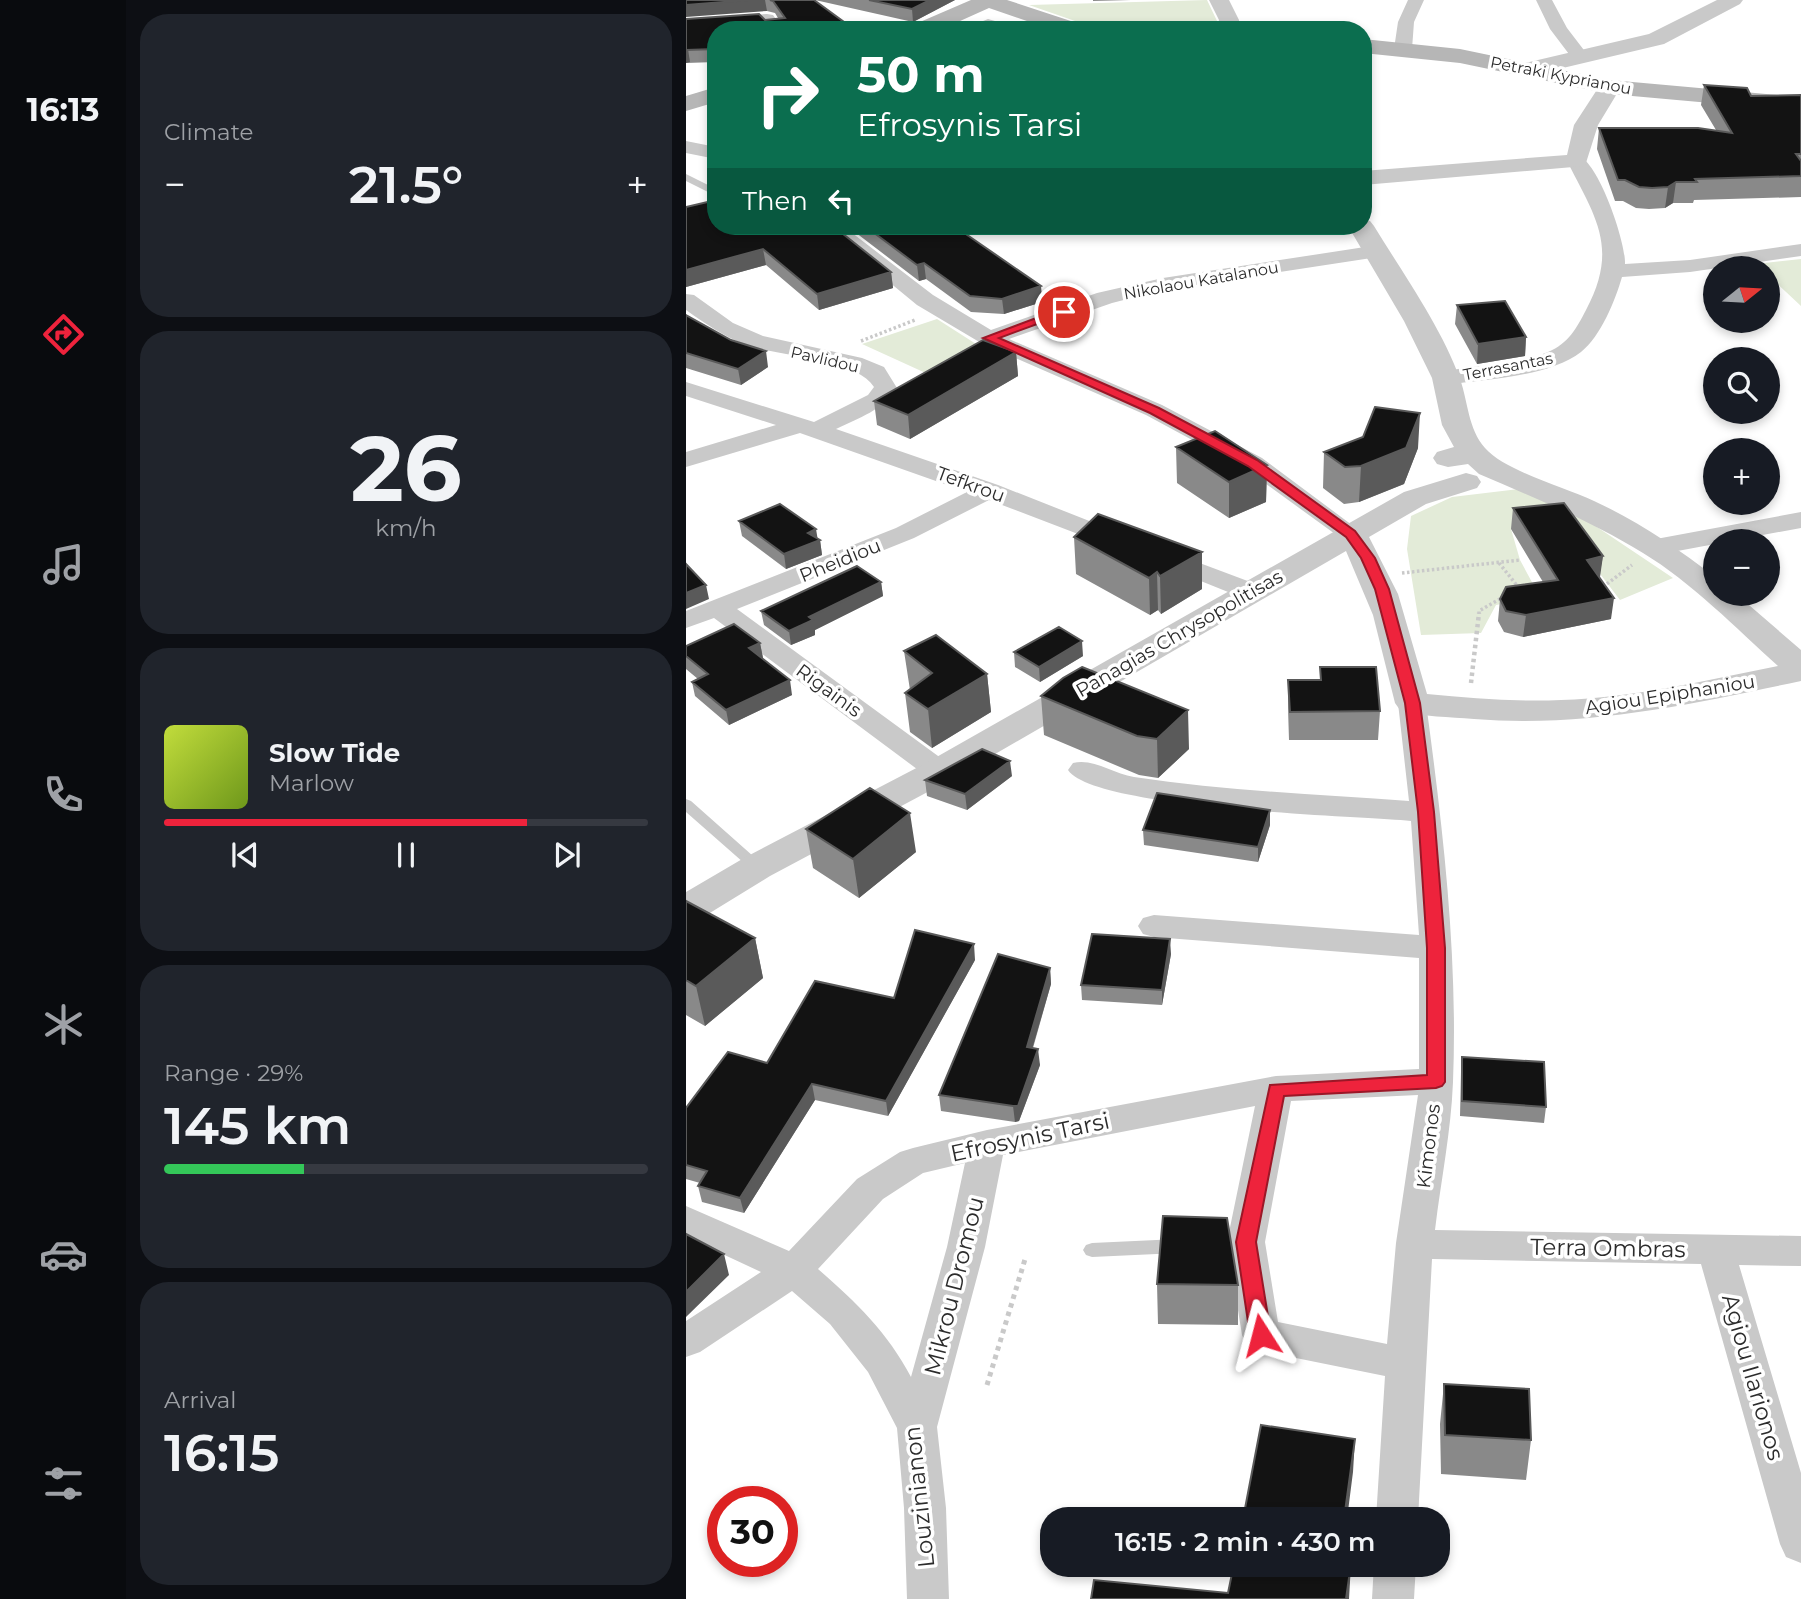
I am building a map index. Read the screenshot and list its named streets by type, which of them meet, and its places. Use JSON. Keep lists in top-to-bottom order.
{
  "streets": {
    "main road": ["Petraki Kyprianou"],
    "street": [
      "Nikolaou Katalanou",
      "Pavlidou",
      "Terrasantas",
      "Tefkrou",
      "Pheidiou",
      "Panagias Chrysopolitisas",
      "Rigainis",
      "Agiou Epiphaniou",
      "Efrosynis Tarsi",
      "Kimonos",
      "Terra Ombras",
      "Mikrou Dromou",
      "Agiou Ilarionos",
      "Louzinianon"
    ]
  },
  "crossings": [
    ["Pavlidou", "Tefkrou"],
    ["Tefkrou", "Pheidiou"],
    ["Tefkrou", "Panagias Chrysopolitisas"],
    ["Pheidiou", "Rigainis"],
    ["Panagias Chrysopolitisas", "Rigainis"],
    ["Panagias Chrysopolitisas", "Kimonos"],
    ["Agiou Epiphaniou", "Kimonos"],
    ["Efrosynis Tarsi", "Kimonos"],
    ["Efrosynis Tarsi", "Mikrou Dromou"],
    ["Efrosynis Tarsi", "Louzinianon"],
    ["Kimonos", "Terra Ombras"],
    ["Terra Ombras", "Agiou Ilarionos"],
    ["Mikrou Dromou", "Louzinianon"]
  ],
  "north": "right",
  "page": {
    "tabs": "16:13",
    "tile": [
      "Climate",
      ["26", "km/h"],
      ["Range · 29%", "145 km"],
      ["Arrival", "16:15"]
    ],
    "turn": ["50 m", "Efrosynis Tarsi"],
    "heat": ["−", "21.5°", "+"],
    "then": "Then",
    "map_buttons": ["+", "−"],
    "song": ["Slow Tide", "Marlow"],
    "limit": "30",
    "trip": "16:15 · 2 min · 430 m"
  }
}
